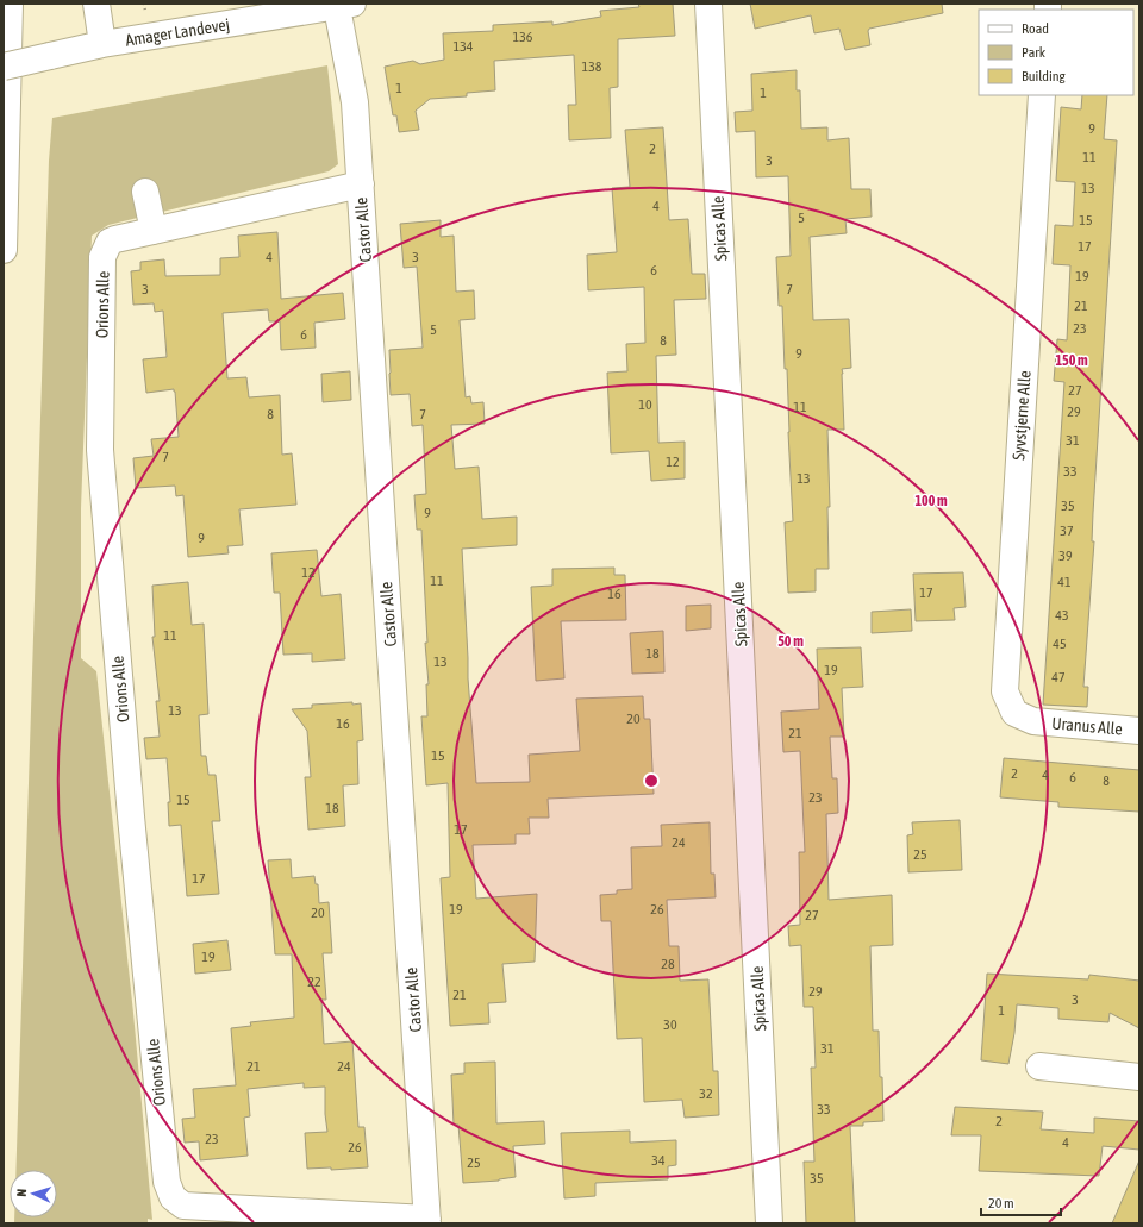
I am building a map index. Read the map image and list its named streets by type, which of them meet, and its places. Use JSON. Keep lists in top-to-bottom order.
{
  "streets": {
    "main road": [
      "Amager Landevej",
      "Spicas Alle",
      "Castor Alle",
      "Orions Alle",
      "Syvstjerne Alle",
      "Uranus Alle"
    ]
  },
  "crossings": [
    ["Amager Landevej", "Castor Alle"],
    ["Castor Alle", "Orions Alle"],
    ["Syvstjerne Alle", "Uranus Alle"]
  ],
  "house_numbers": [
    "136",
    "134",
    "138",
    "1",
    "1",
    "9",
    "2",
    "11",
    "3",
    "13",
    "4",
    "5",
    "15",
    "17",
    "4",
    "3",
    "6",
    "19",
    "3",
    "7",
    "21",
    "23",
    "5",
    "6",
    "8",
    "9",
    "27",
    "10",
    "11",
    "29",
    "8",
    "7",
    "31",
    "7",
    "12",
    "33",
    "13",
    "35",
    "9",
    "37",
    "9",
    "39",
    "12",
    "11",
    "41",
    "17",
    "16",
    "43",
    "11",
    "45",
    "18",
    "13",
    "19",
    "47",
    "13",
    "20",
    "16",
    "21",
    "15",
    "2",
    "4",
    "6",
    "8",
    "23",
    "15",
    "18",
    "17",
    "24",
    "25",
    "17",
    "19",
    "26",
    "20",
    "27",
    "19",
    "28",
    "22",
    "29",
    "21",
    "3",
    "1",
    "30",
    "31",
    "21",
    "24",
    "32",
    "33",
    "2",
    "23",
    "4",
    "26",
    "34",
    "25",
    "35"
  ],
  "legend": ["Road", "Park", "Building"],
  "scale_bar": "20 m",
  "north": "left",
  "rings": ["150 m", "100 m", "50 m"]
}
